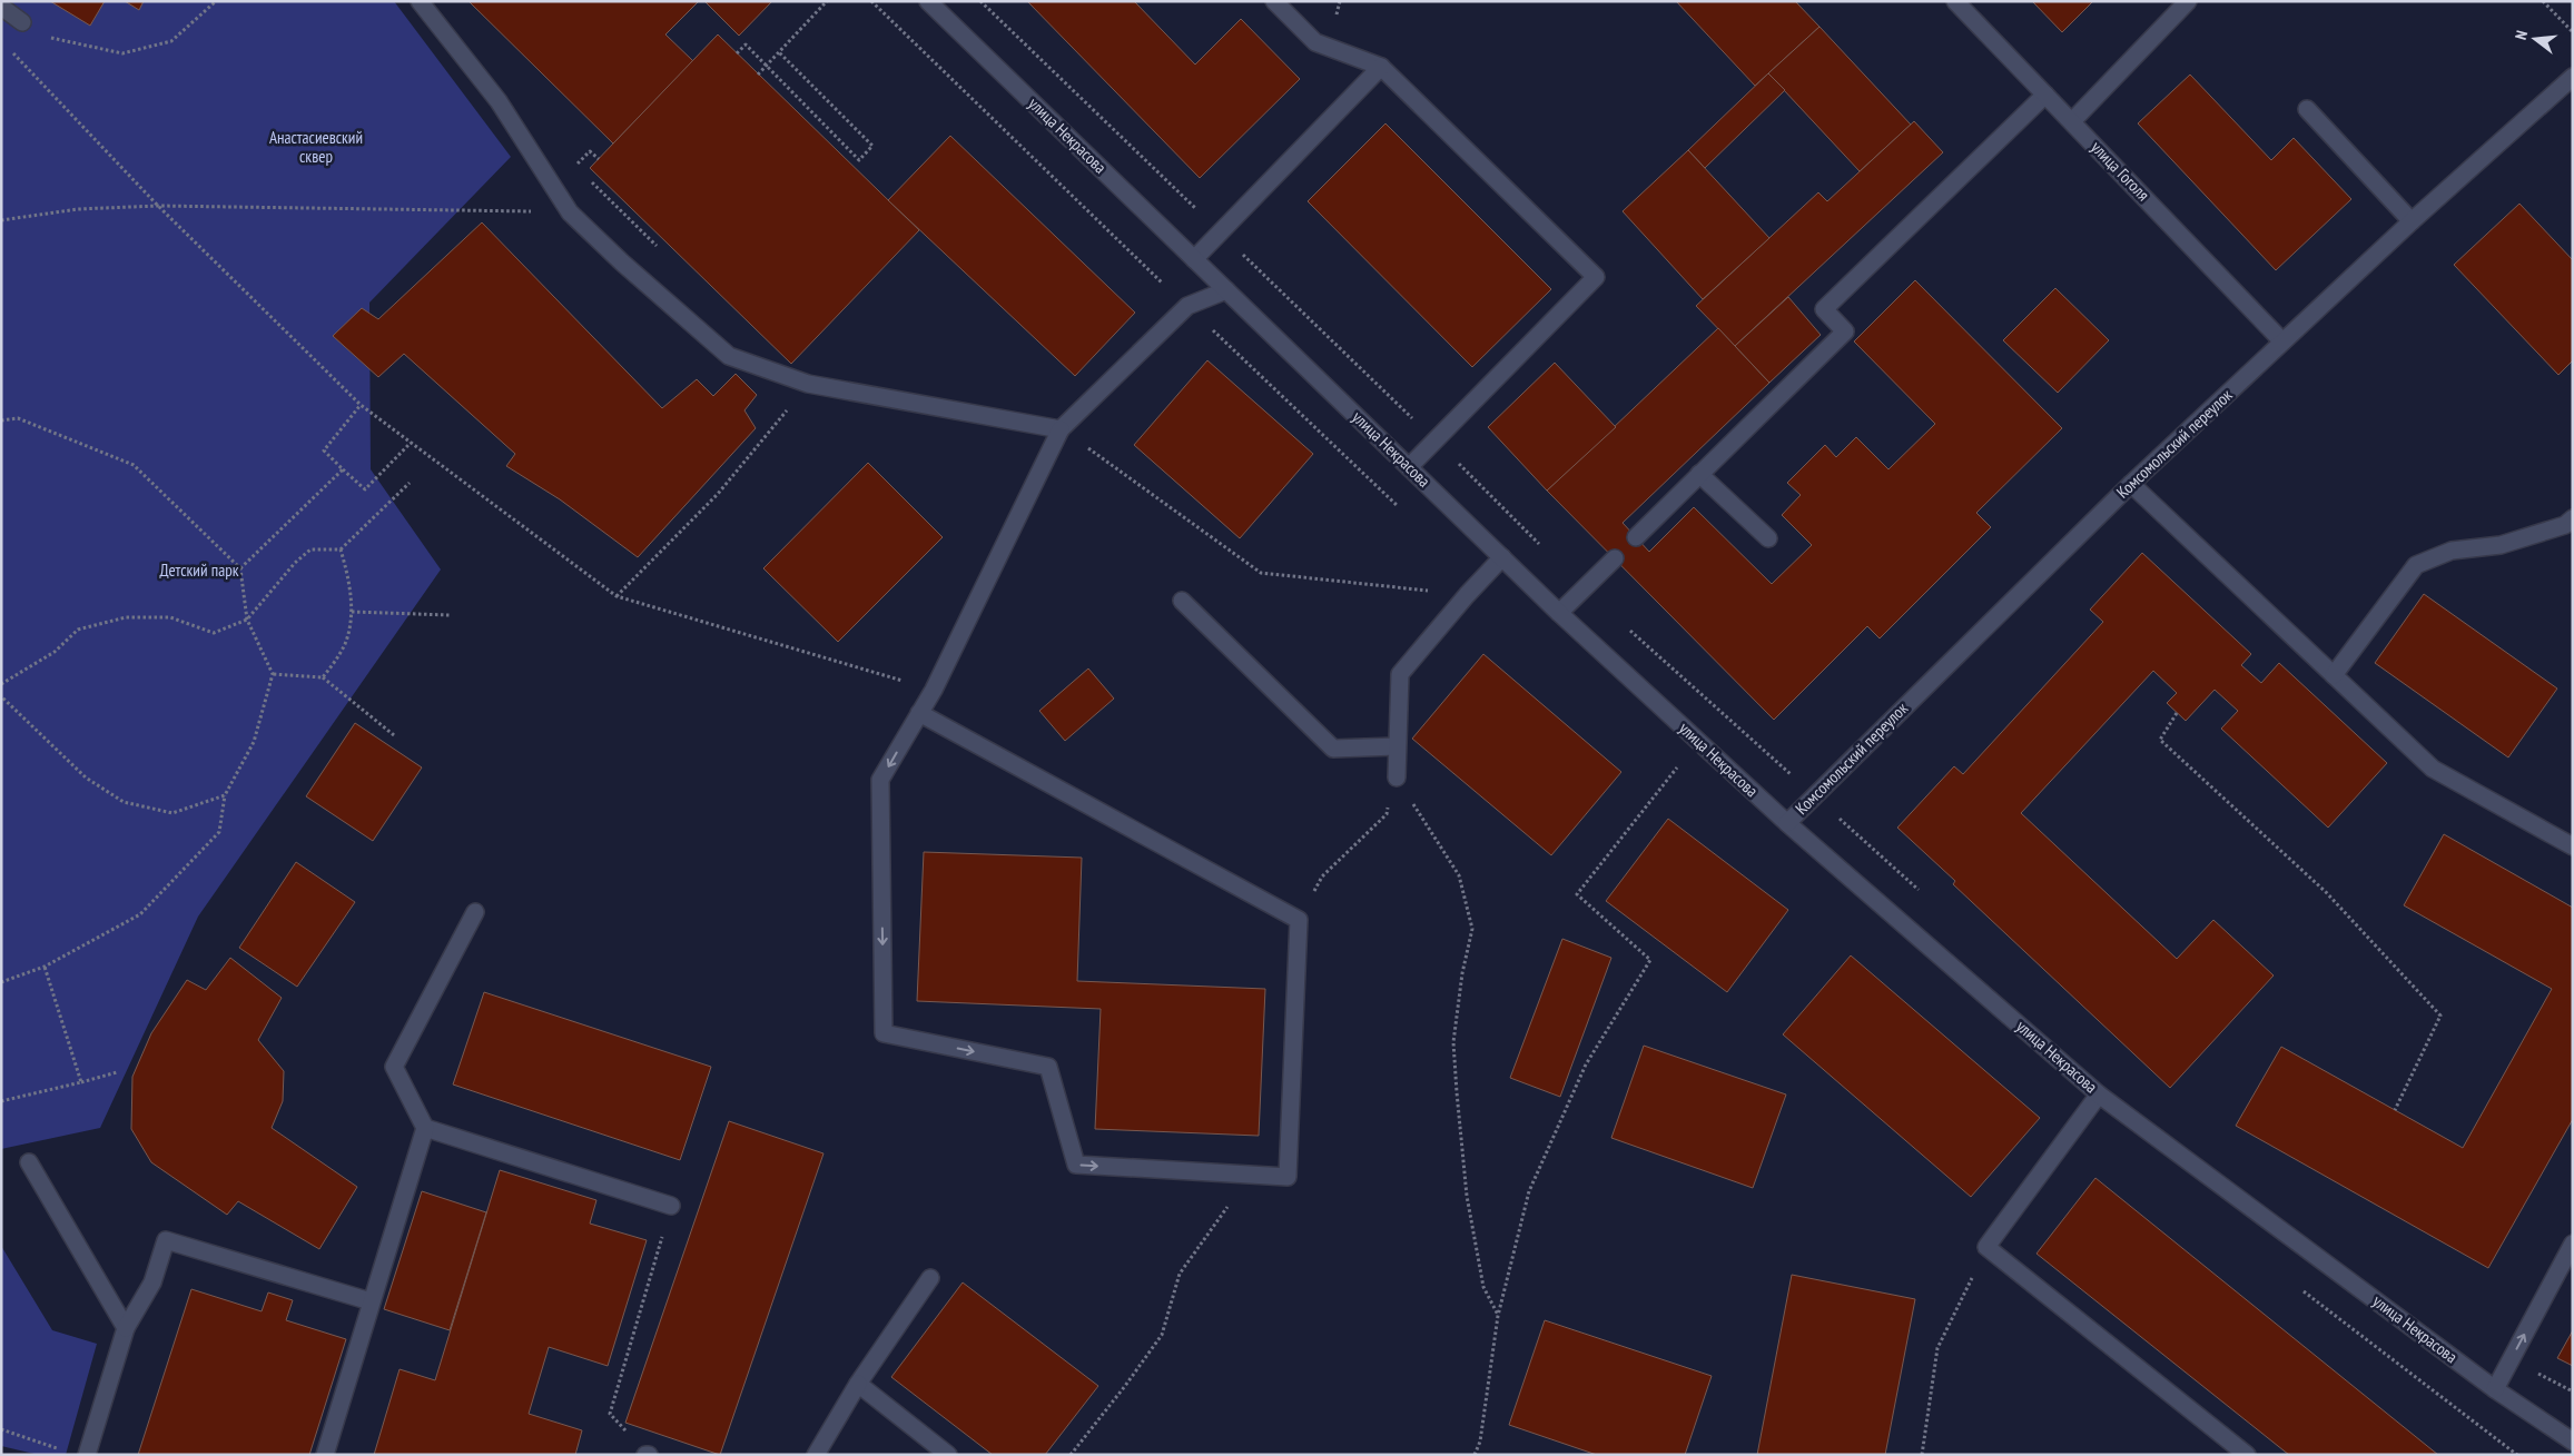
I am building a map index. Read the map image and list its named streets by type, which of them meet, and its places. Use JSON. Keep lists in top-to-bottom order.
{
  "streets": {
    "street": ["улица Некрасова", "улица Гоголя", "Комсомольский переулок"]
  },
  "crossings": [
    ["улица Некрасова", "Комсомольский переулок"],
    ["улица Гоголя", "Комсомольский переулок"]
  ],
  "parks": ["Анастасиевский сквер", "Детский парк"],
  "north": "left"
}
